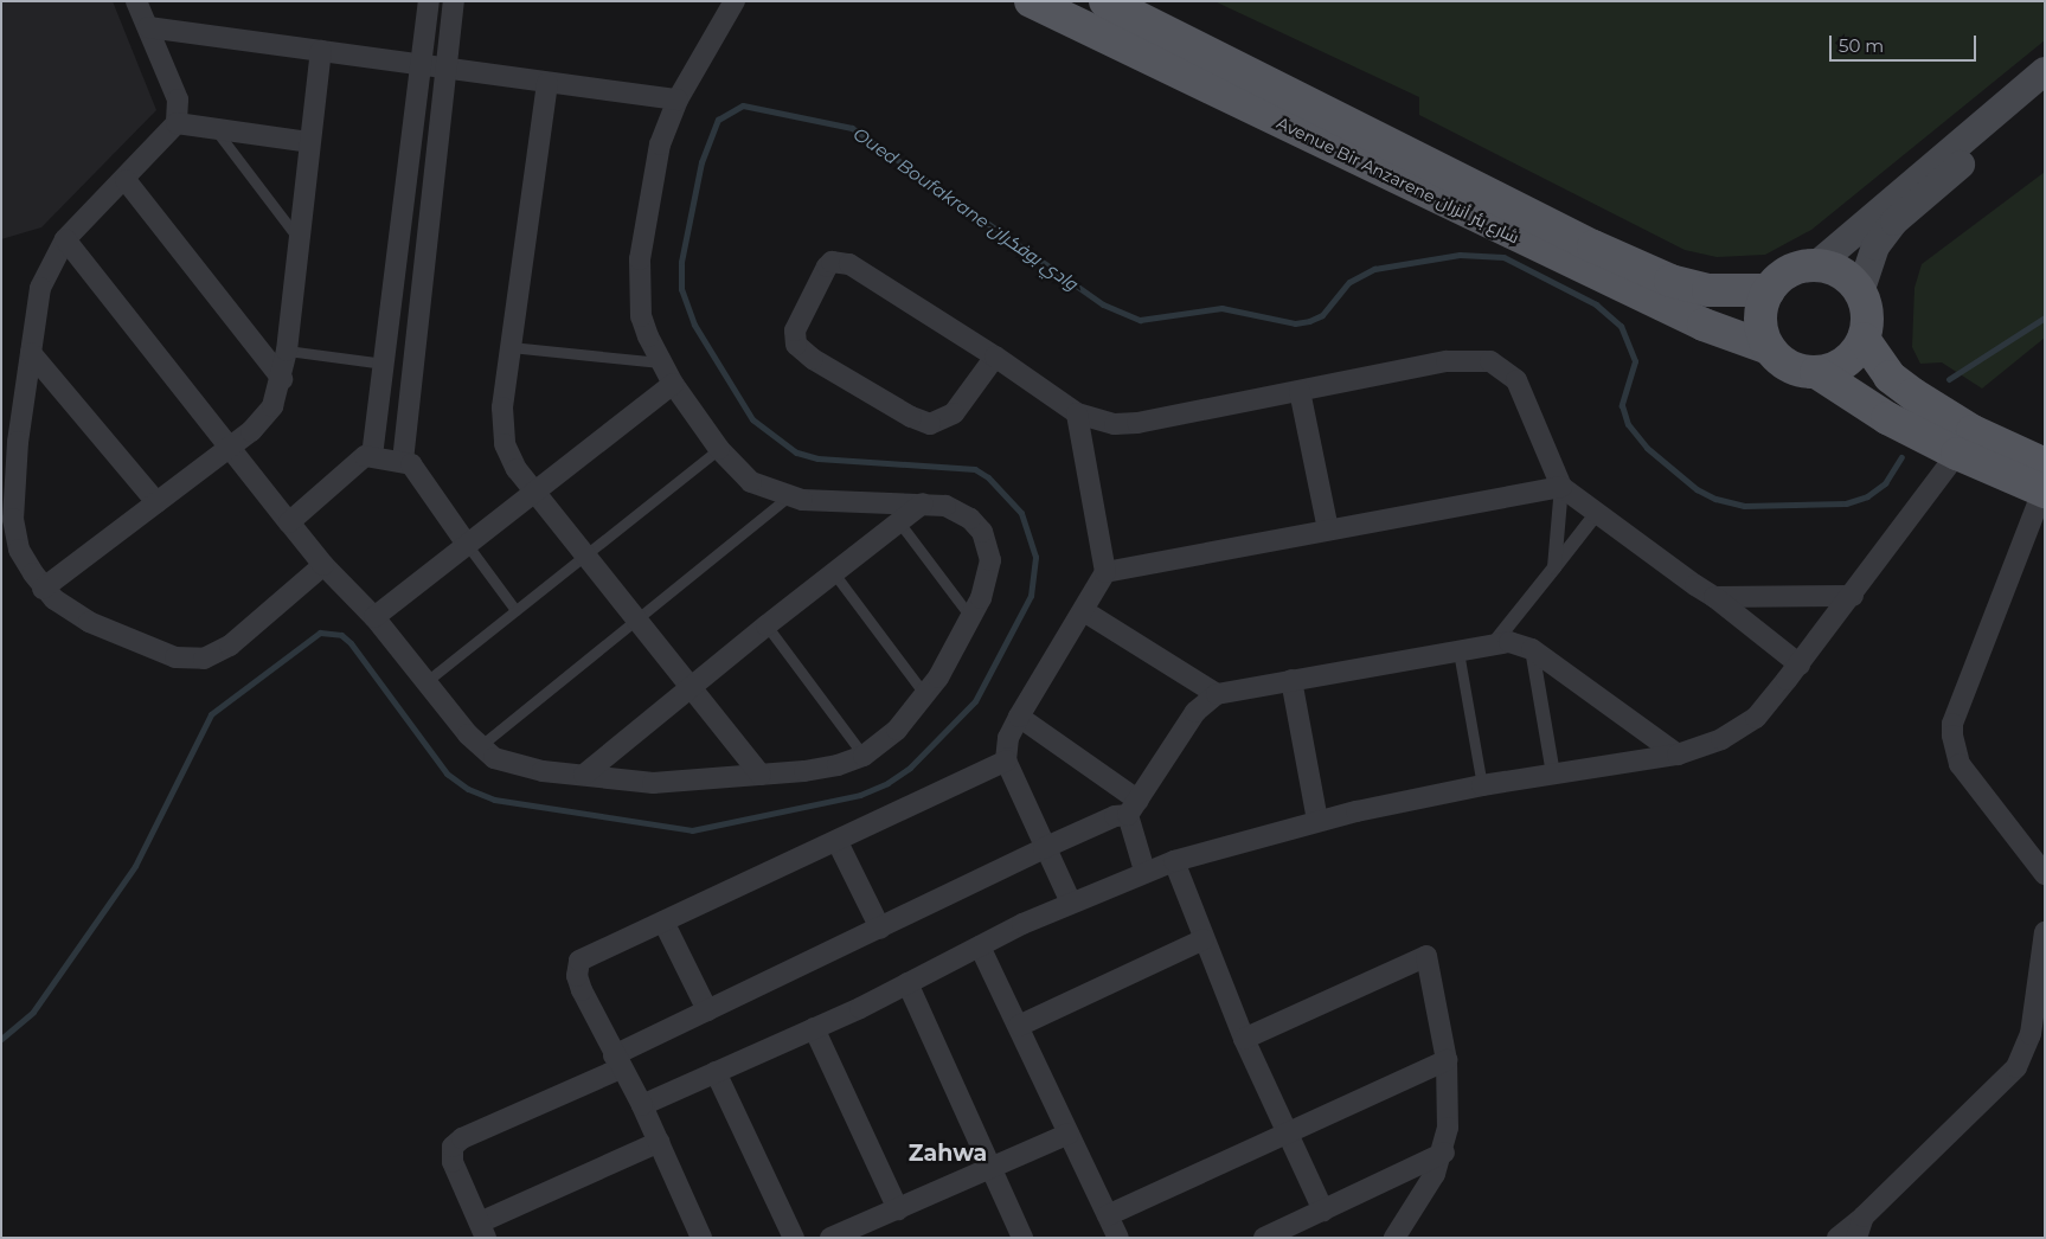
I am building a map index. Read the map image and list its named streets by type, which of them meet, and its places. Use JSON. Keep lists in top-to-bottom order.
{
  "streets": {
    "main road": ["Avenue Bir Anzarene شارع بئر أنزران"]
  },
  "districts": ["Zahwa"],
  "water": ["Oued Boufakrane وادي بوفكران"],
  "scale_bar": "50 m"
}
